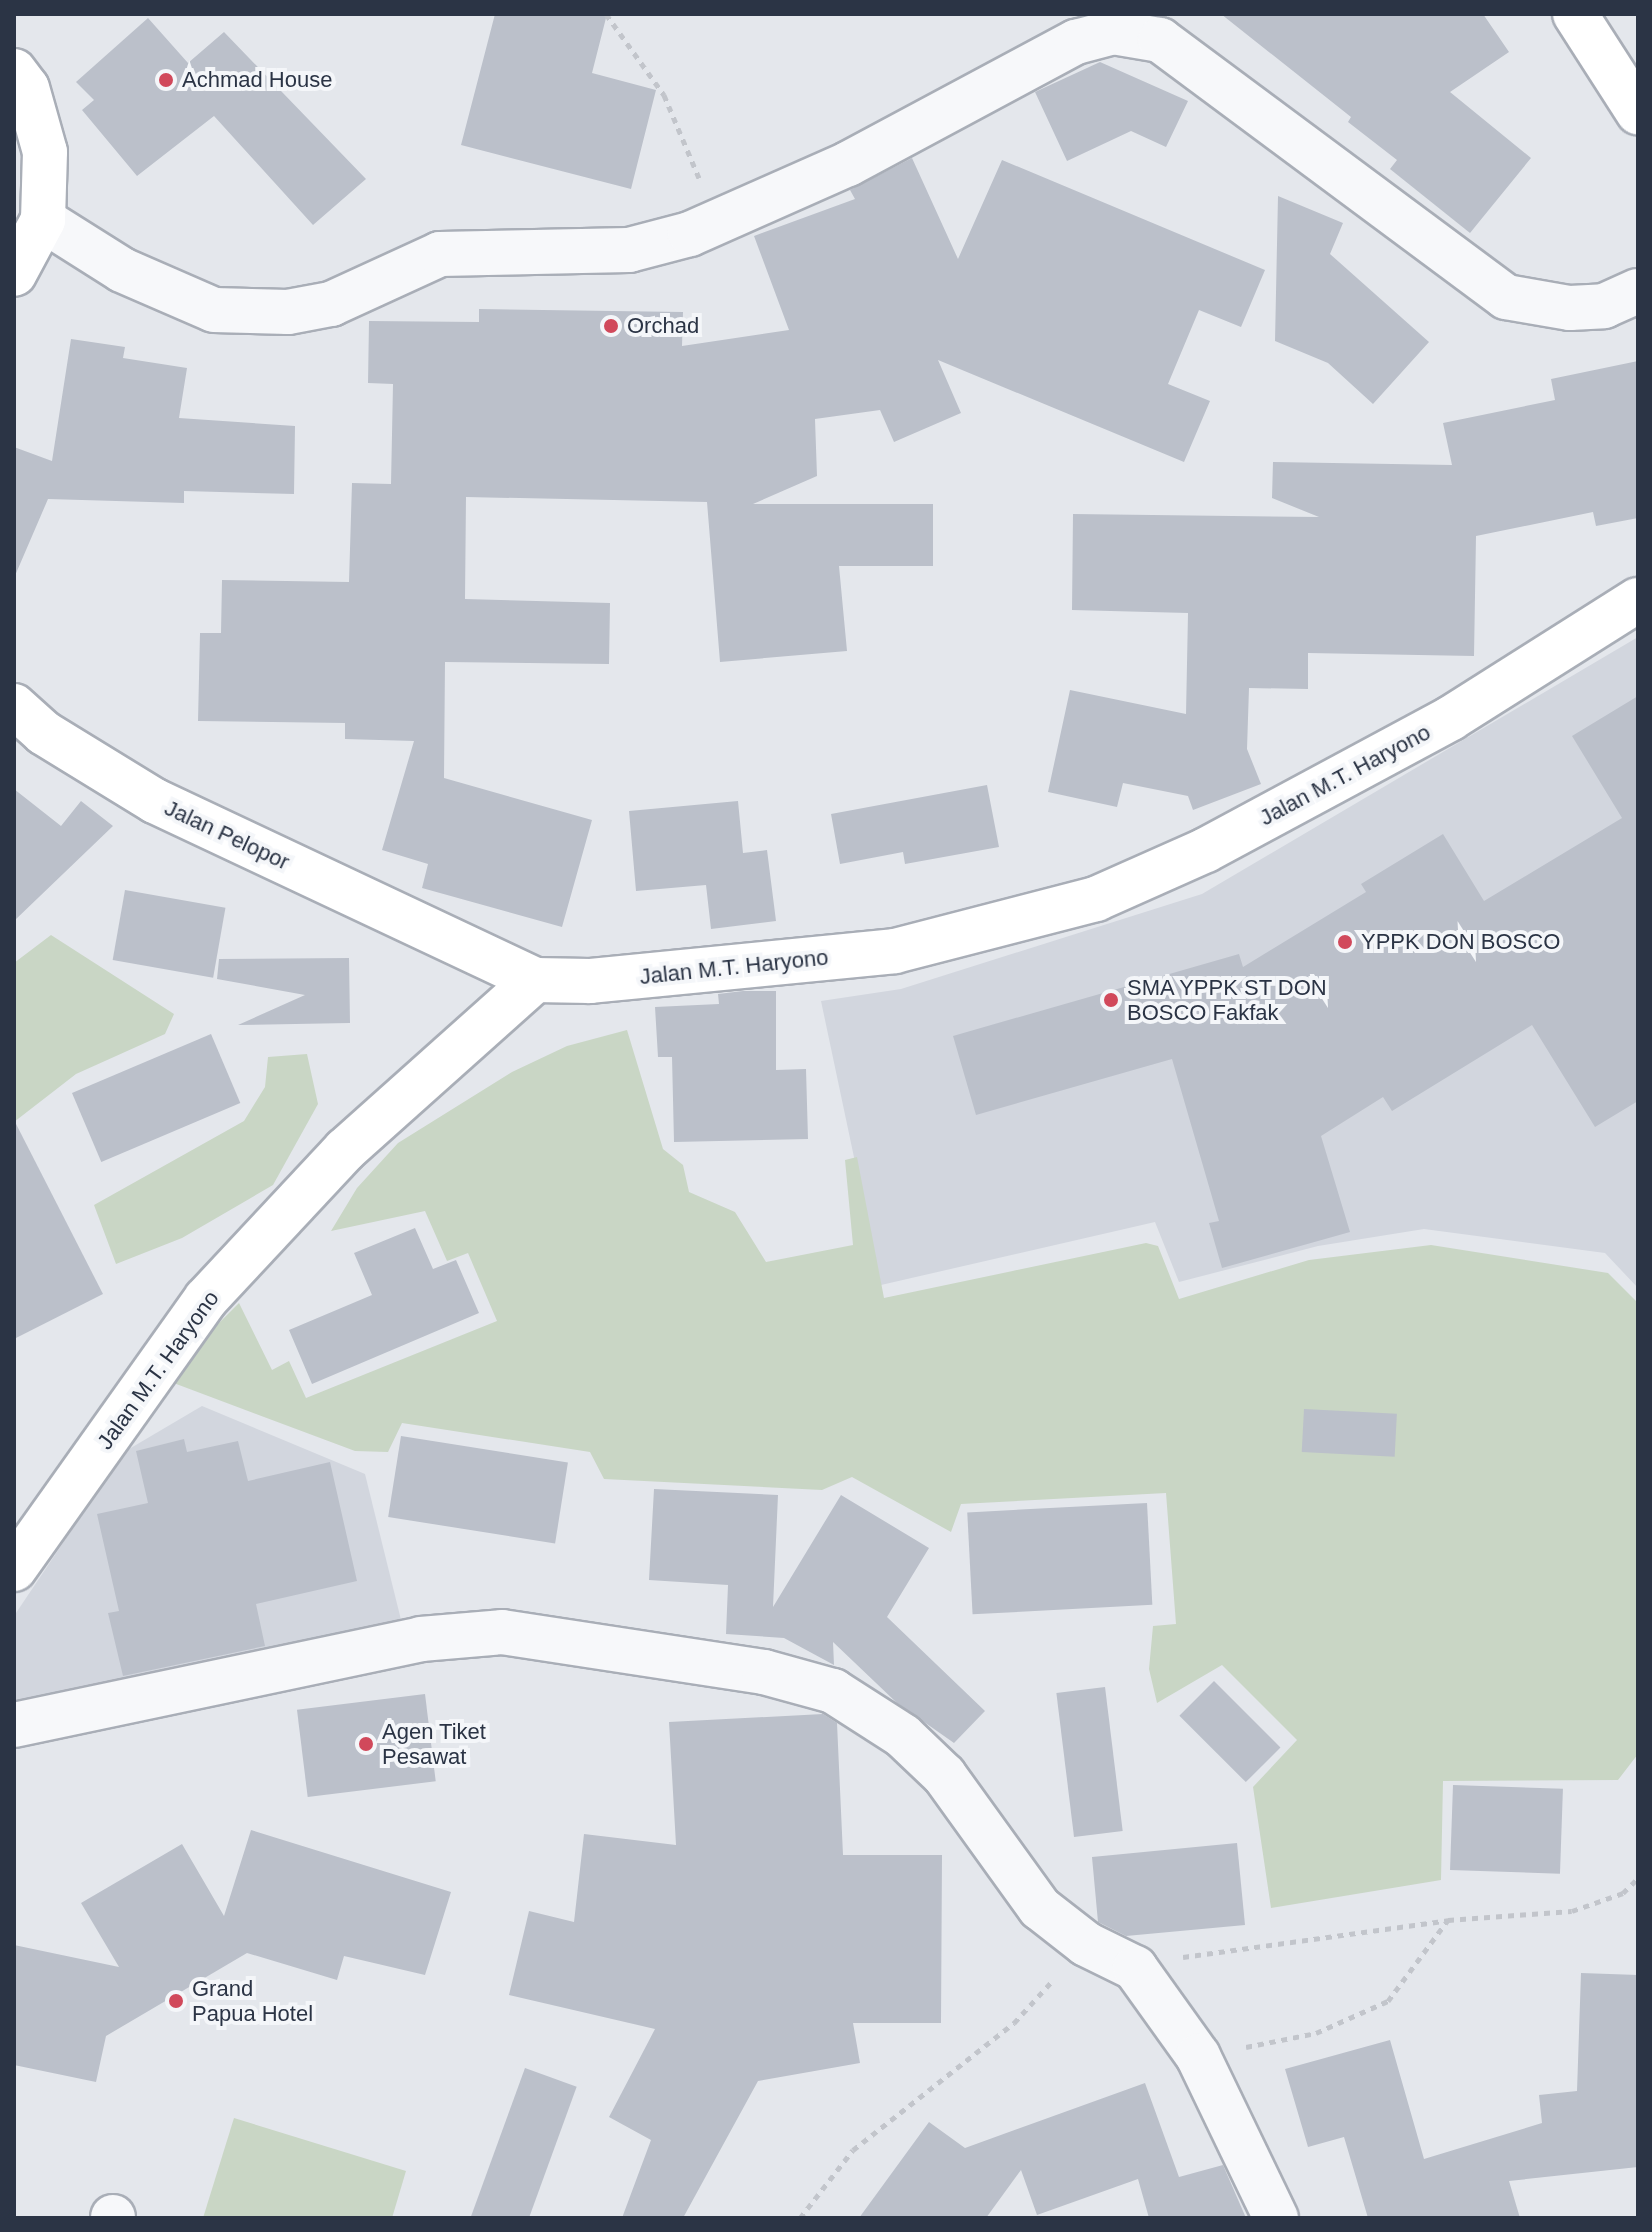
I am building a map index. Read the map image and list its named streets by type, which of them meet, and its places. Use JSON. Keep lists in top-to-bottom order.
{
  "streets": {
    "main road": ["Jalan M.T. Haryono", "Jalan Pelopor"]
  },
  "crossings": [
    ["Jalan M.T. Haryono", "Jalan Pelopor"]
  ],
  "places": [
    "Achmad House",
    "Orchad",
    "YPPK DON BOSCO",
    "SMA YPPK ST DON BOSCO Fakfak",
    "Agen Tiket Pesawat",
    "Grand Papua Hotel"
  ]
}
